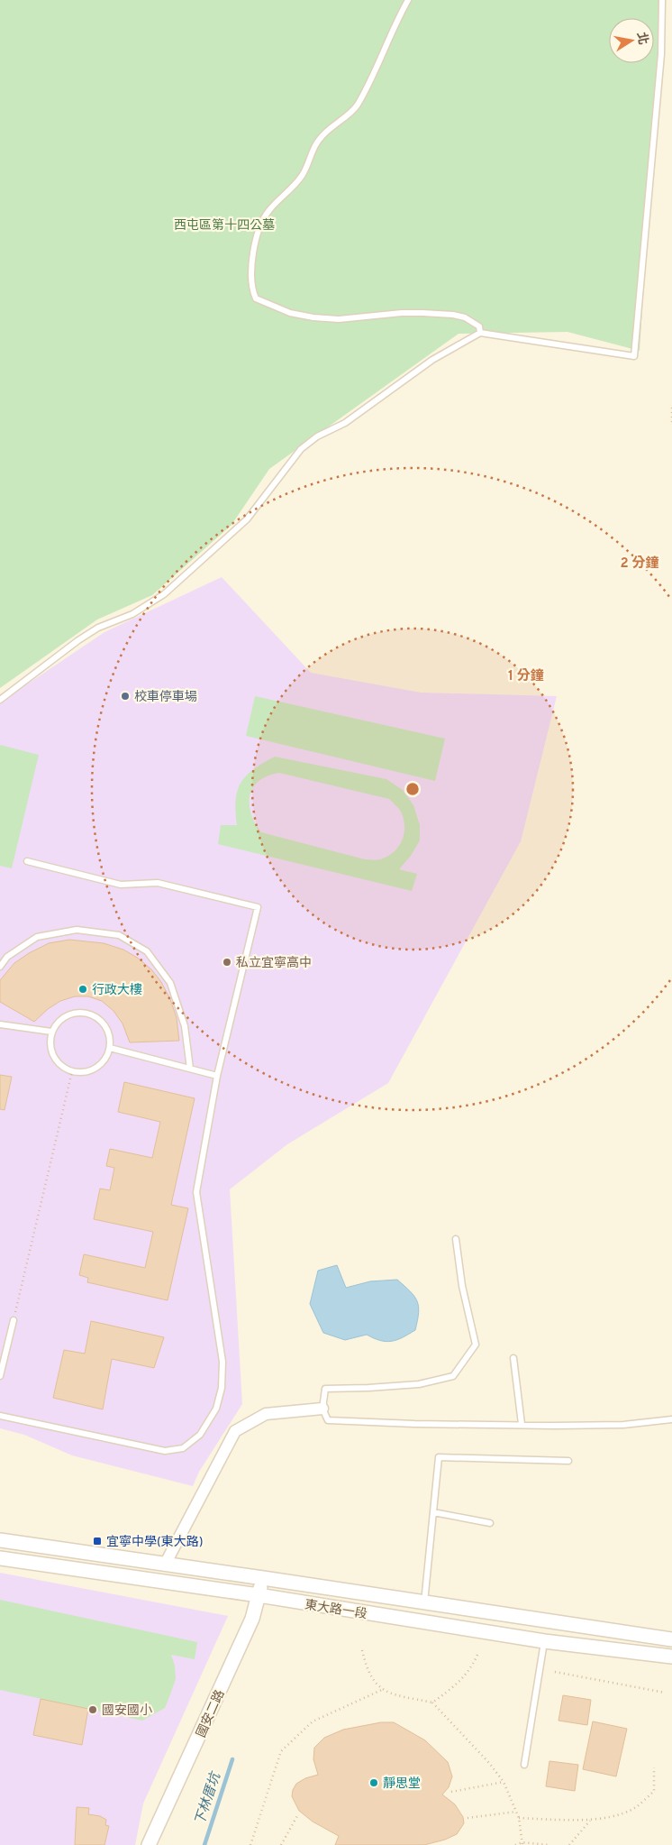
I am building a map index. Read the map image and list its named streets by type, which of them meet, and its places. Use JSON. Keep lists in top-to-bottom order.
{
  "streets": {
    "street": ["東大路一段", "國安二路"]
  },
  "crossings": [
    ["東大路一段", "國安二路"]
  ],
  "water": ["下林厝坑"],
  "parks": ["西屯區第十四公墓"],
  "places": {
    "other": [
      "校車停車場",
      "私立宜寧高中",
      "行政大樓",
      "國安國小",
      "靜思堂"
    ],
    "transit": ["宜寧中學(東大路)"]
  },
  "north": "right",
  "rings": ["2 分鐘", "1 分鐘"]
}
